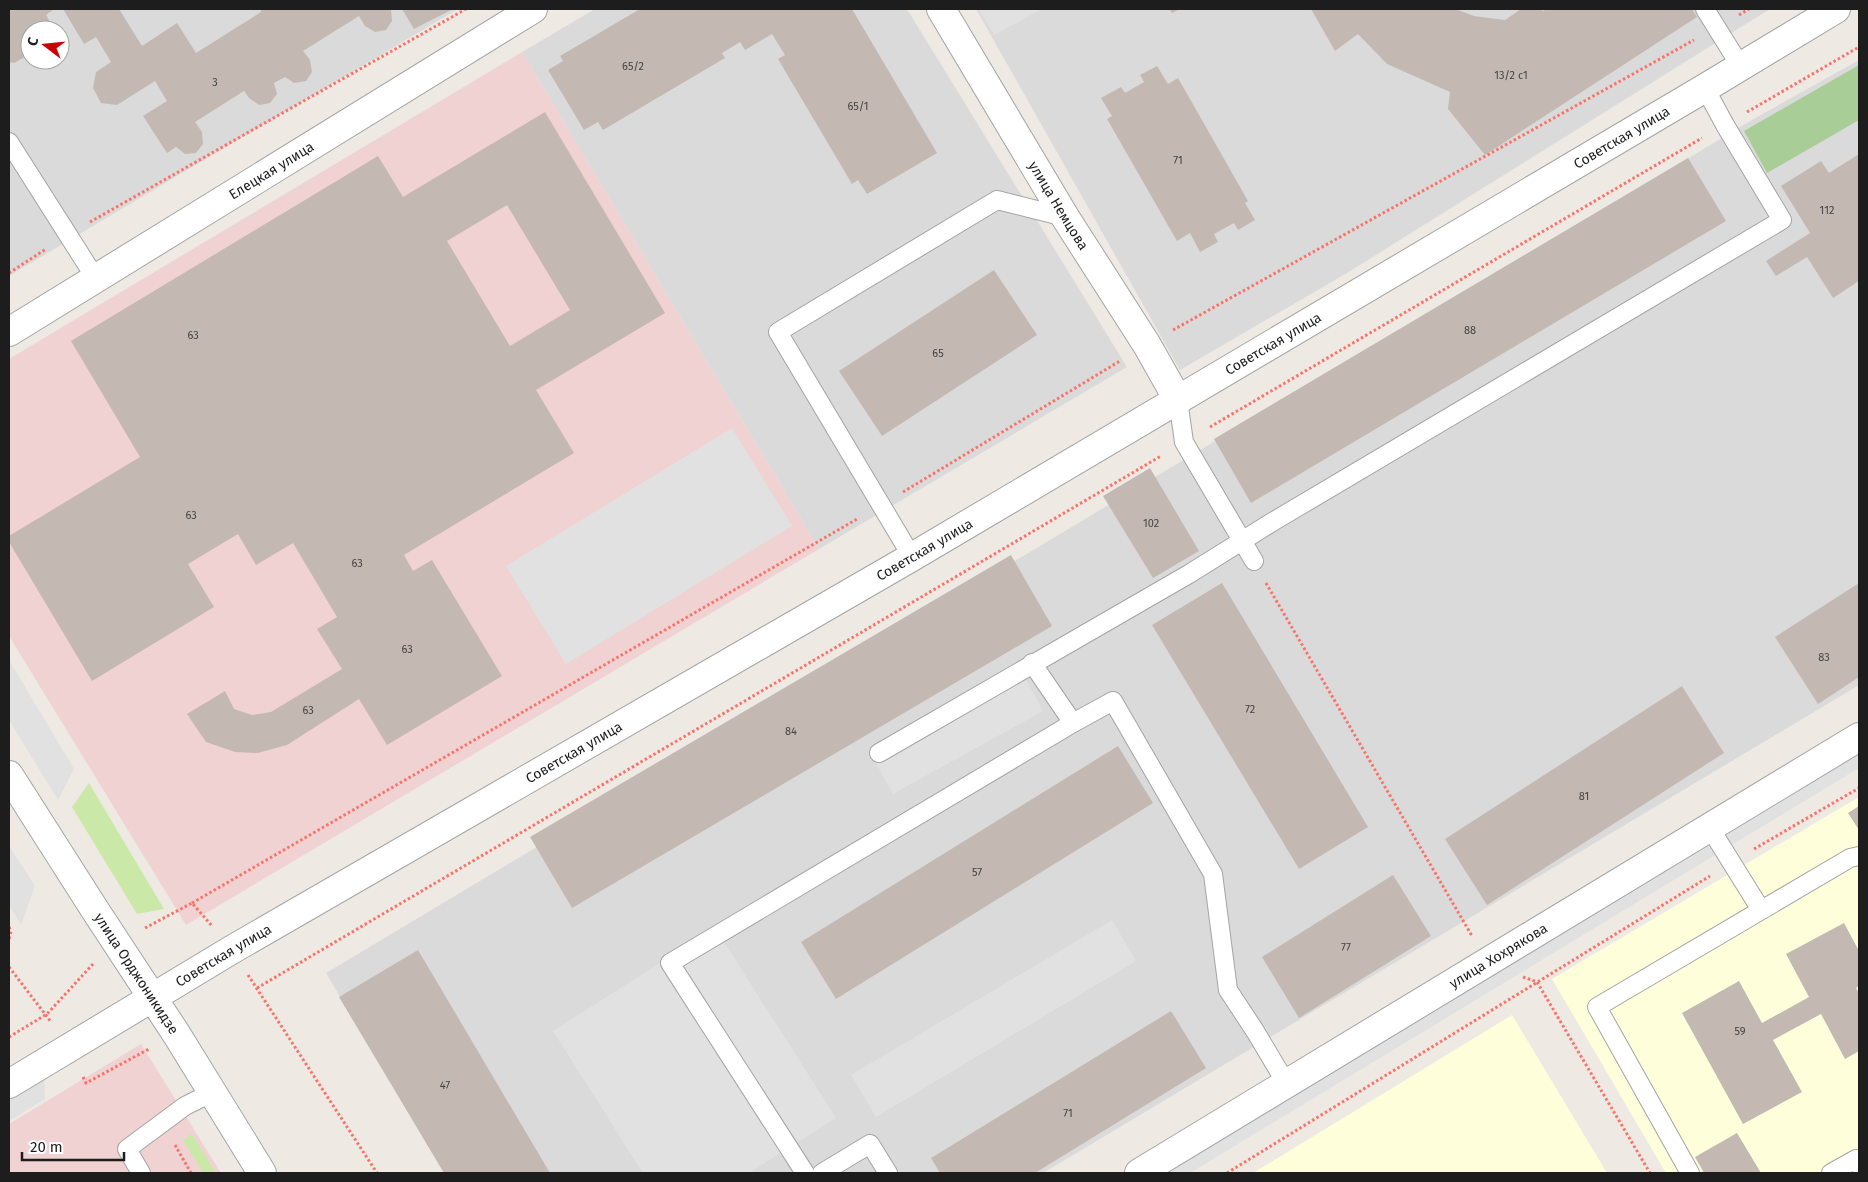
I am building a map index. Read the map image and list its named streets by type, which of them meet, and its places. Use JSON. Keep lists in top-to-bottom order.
{
  "streets": {
    "street": [
      "Советская улица",
      "Елецкая улица",
      "улица Немцова",
      "улица Хохрякова",
      "улица Орджоникидзе"
    ]
  },
  "crossings": [
    ["Советская улица", "улица Немцова"],
    ["Советская улица", "улица Орджоникидзе"]
  ],
  "house_numbers": [
    "65/2",
    "13/2 с1",
    "3",
    "65/1",
    "71",
    "112",
    "88",
    "63",
    "65",
    "63",
    "102",
    "63",
    "63",
    "83",
    "72",
    "63",
    "84",
    "81",
    "57",
    "77",
    "59",
    "47",
    "71"
  ],
  "scale_bar": "20 m",
  "north": "left"
}
